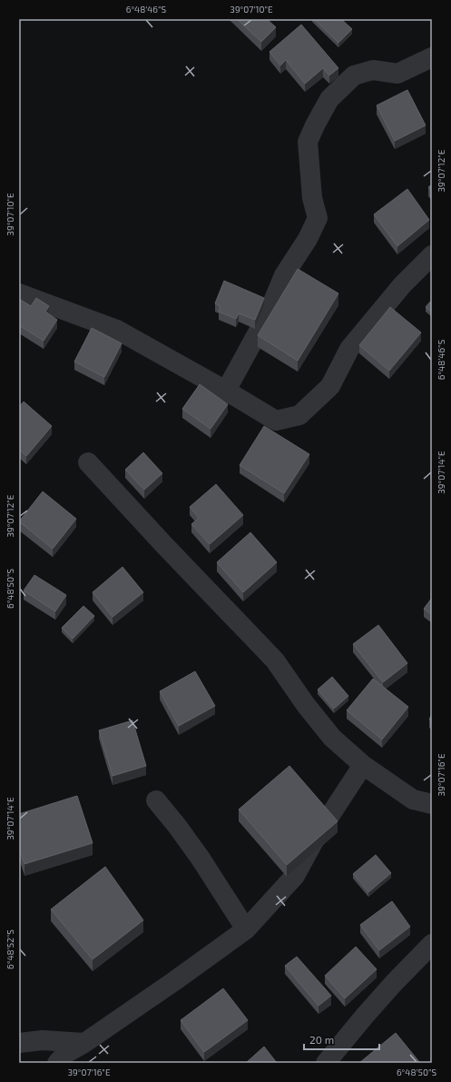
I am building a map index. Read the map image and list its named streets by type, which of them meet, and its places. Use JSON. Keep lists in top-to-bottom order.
{
  "scale_bar": "20 m",
  "coordinates": [
    "6°48'46\"S",
    "39°07'10\"E",
    "39°07'12\"E",
    "39°07'14\"E",
    "6°48'50\"S",
    "39°07'16\"E",
    "6°48'52\"S"
  ]
}
